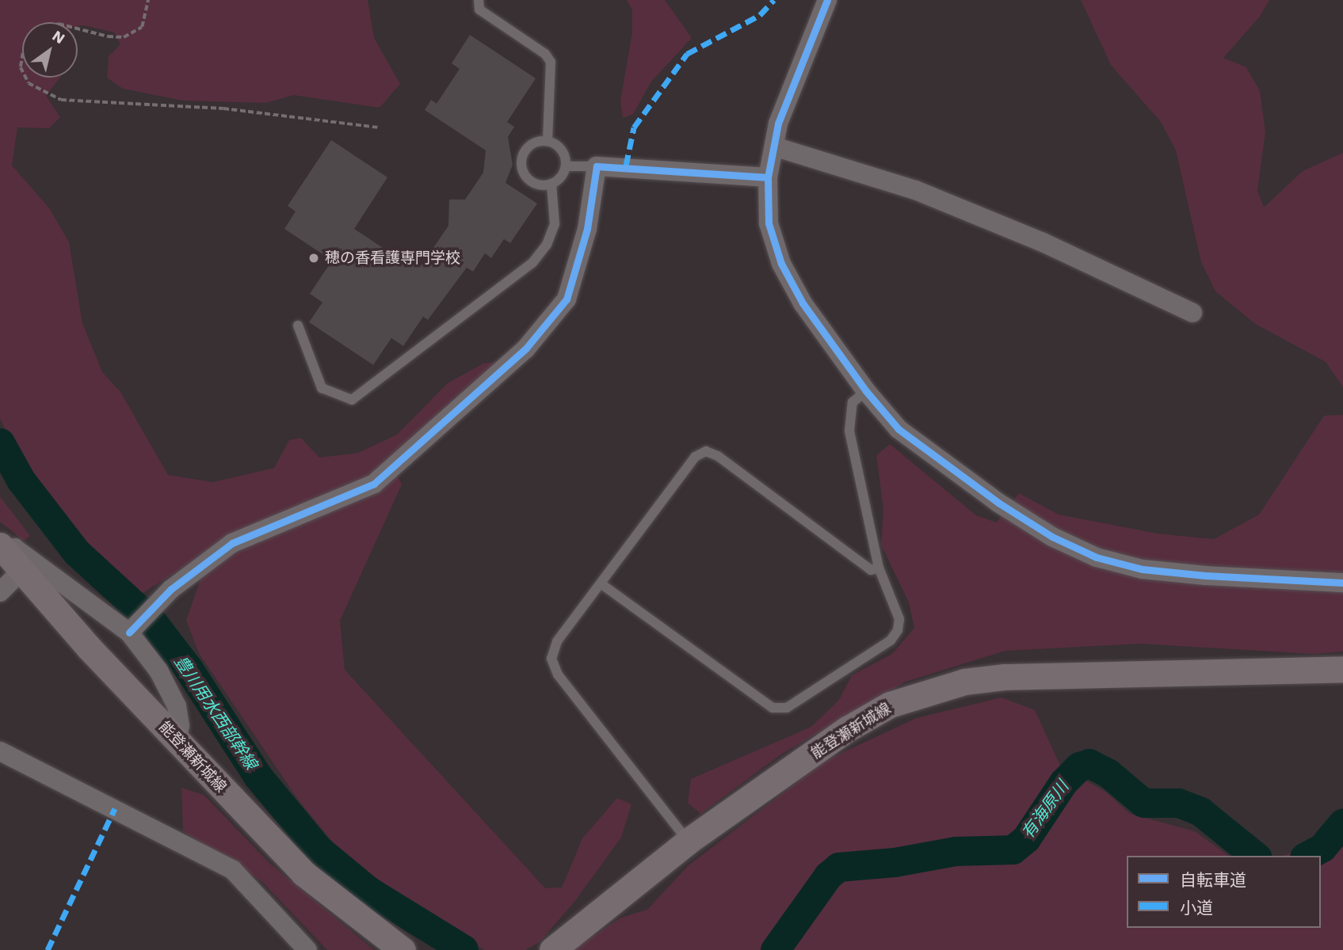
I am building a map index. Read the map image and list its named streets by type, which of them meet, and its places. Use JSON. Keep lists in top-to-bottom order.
{
  "streets": {
    "main road": ["能登瀬新城線"]
  },
  "water": ["豊川用水西部幹線", "有海原川"],
  "places": ["穂の香看護専門学校"],
  "legend": ["自転車道", "小道"],
  "north": "top right"
}
